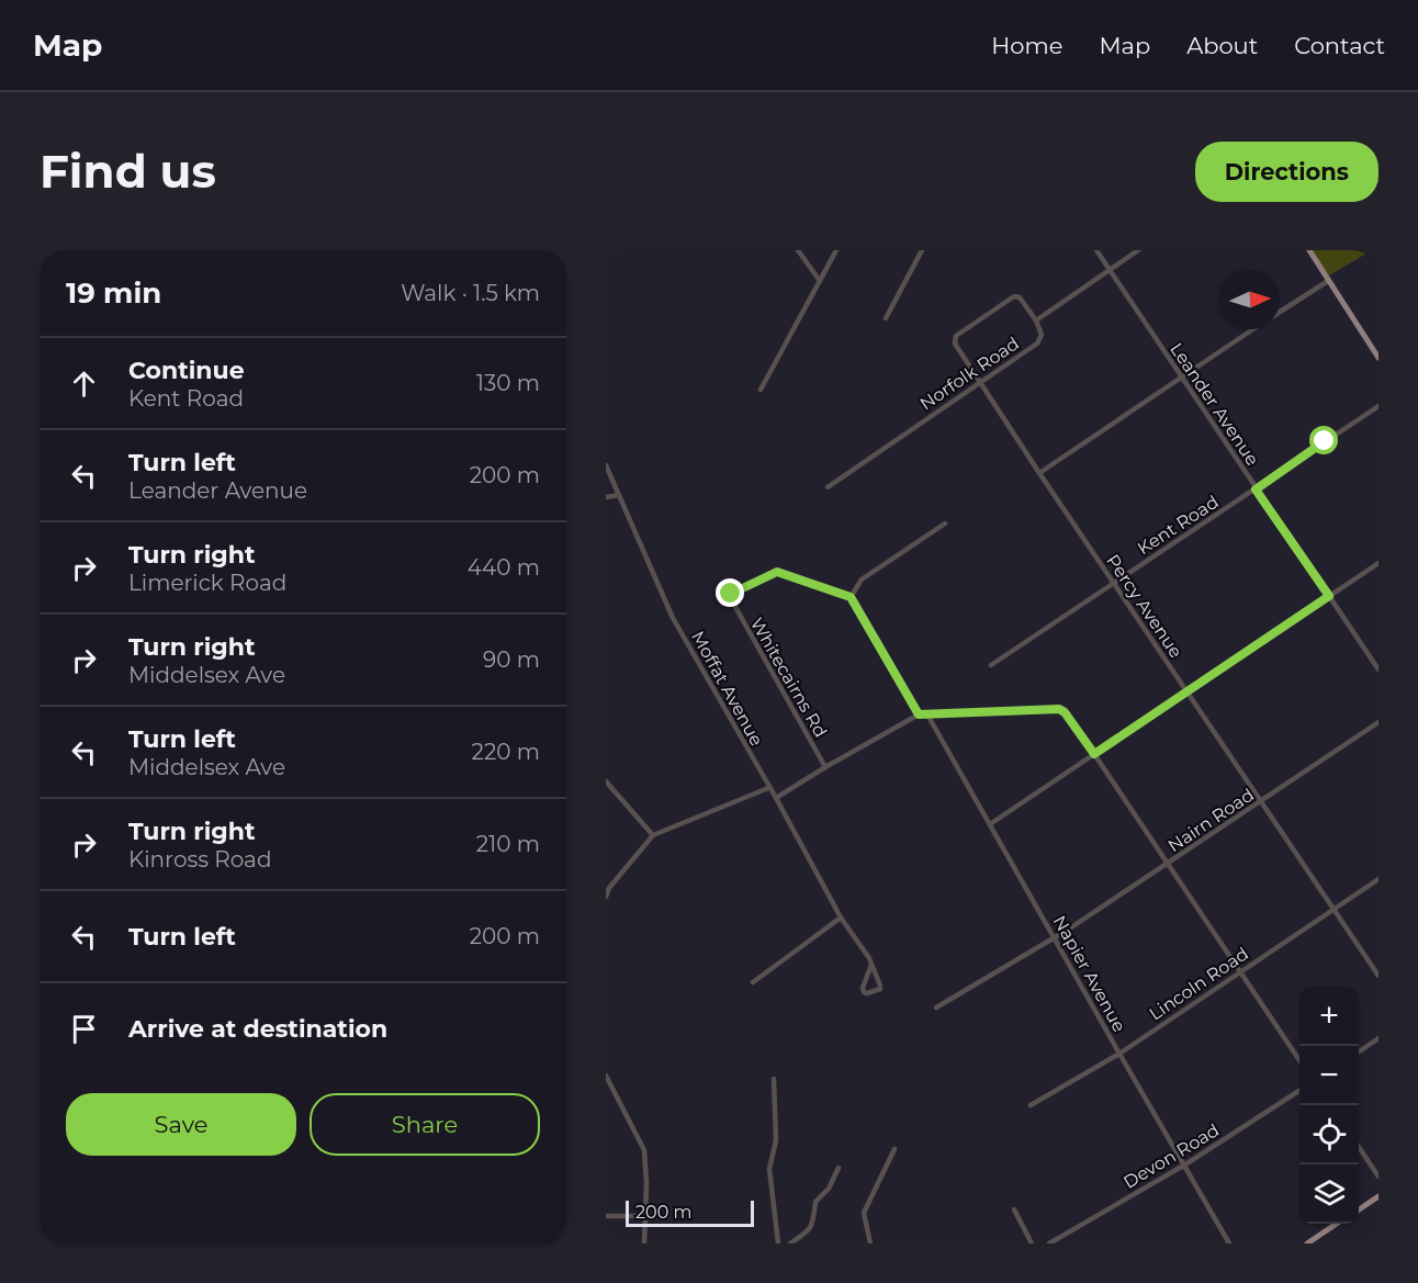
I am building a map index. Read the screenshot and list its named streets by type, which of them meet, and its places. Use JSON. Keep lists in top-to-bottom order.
{
  "streets": {
    "street": [
      "Norfolk Road",
      "Leander Avenue",
      "Kent Road",
      "Percy Avenue",
      "Whitecairns Rd",
      "Moffat Avenue",
      "Nairn Road",
      "Napier Avenue",
      "Lincoln Road",
      "Devon Road"
    ]
  },
  "crossings": [
    ["Norfolk Road", "Percy Avenue"],
    ["Leander Avenue", "Kent Road"],
    ["Kent Road", "Percy Avenue"],
    ["Percy Avenue", "Nairn Road"],
    ["Percy Avenue", "Lincoln Road"],
    ["Nairn Road", "Napier Avenue"],
    ["Napier Avenue", "Lincoln Road"],
    ["Napier Avenue", "Devon Road"]
  ],
  "scale_bar": "200 m",
  "north": "right",
  "page": {
    "header": "Map",
    "nav": [
      "Home",
      "Map",
      "About",
      "Contact"
    ],
    "buttons": [
      "Directions",
      ["Save", "Share"]
    ],
    "title": "Find us",
    "heading": ["19 min", "Walk · 1.5 km"],
    "list": [
      ["Continue", "Kent Road", "130 m"],
      ["Turn left", "Leander Avenue", "200 m"],
      ["Turn right", "Limerick Road", "440 m"],
      ["Turn right", "Middelsex Ave", "90 m"],
      ["Turn left", "Middelsex Ave", "220 m"],
      ["Turn right", "Kinross Road", "210 m"],
      ["Turn left", "200 m"],
      "Arrive at destination"
    ],
    "map_buttons": ["+", "−"],
    "scale": "200 m"
  }
}
